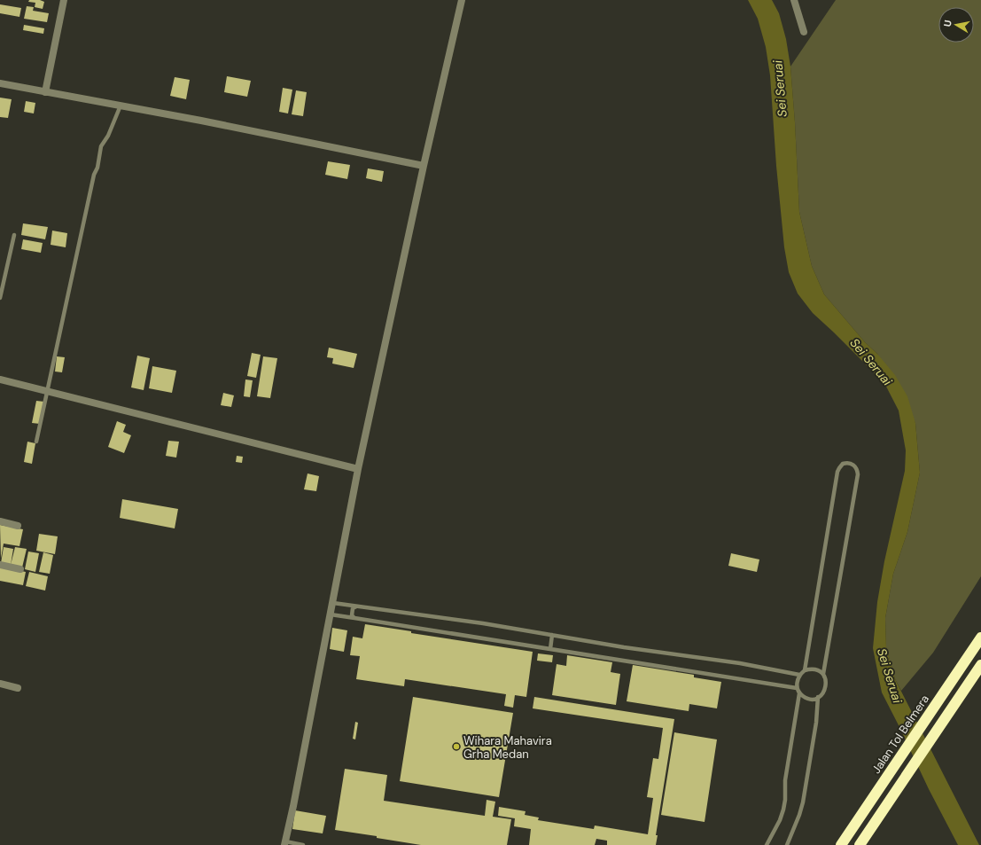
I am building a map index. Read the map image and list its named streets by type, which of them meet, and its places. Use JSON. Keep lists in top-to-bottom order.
{
  "streets": {
    "highway": ["Jalan Tol Belmera"]
  },
  "water": ["Sei Seruai"],
  "places": ["Wihara Mahavira Grha Medan"],
  "north": "left"
}
